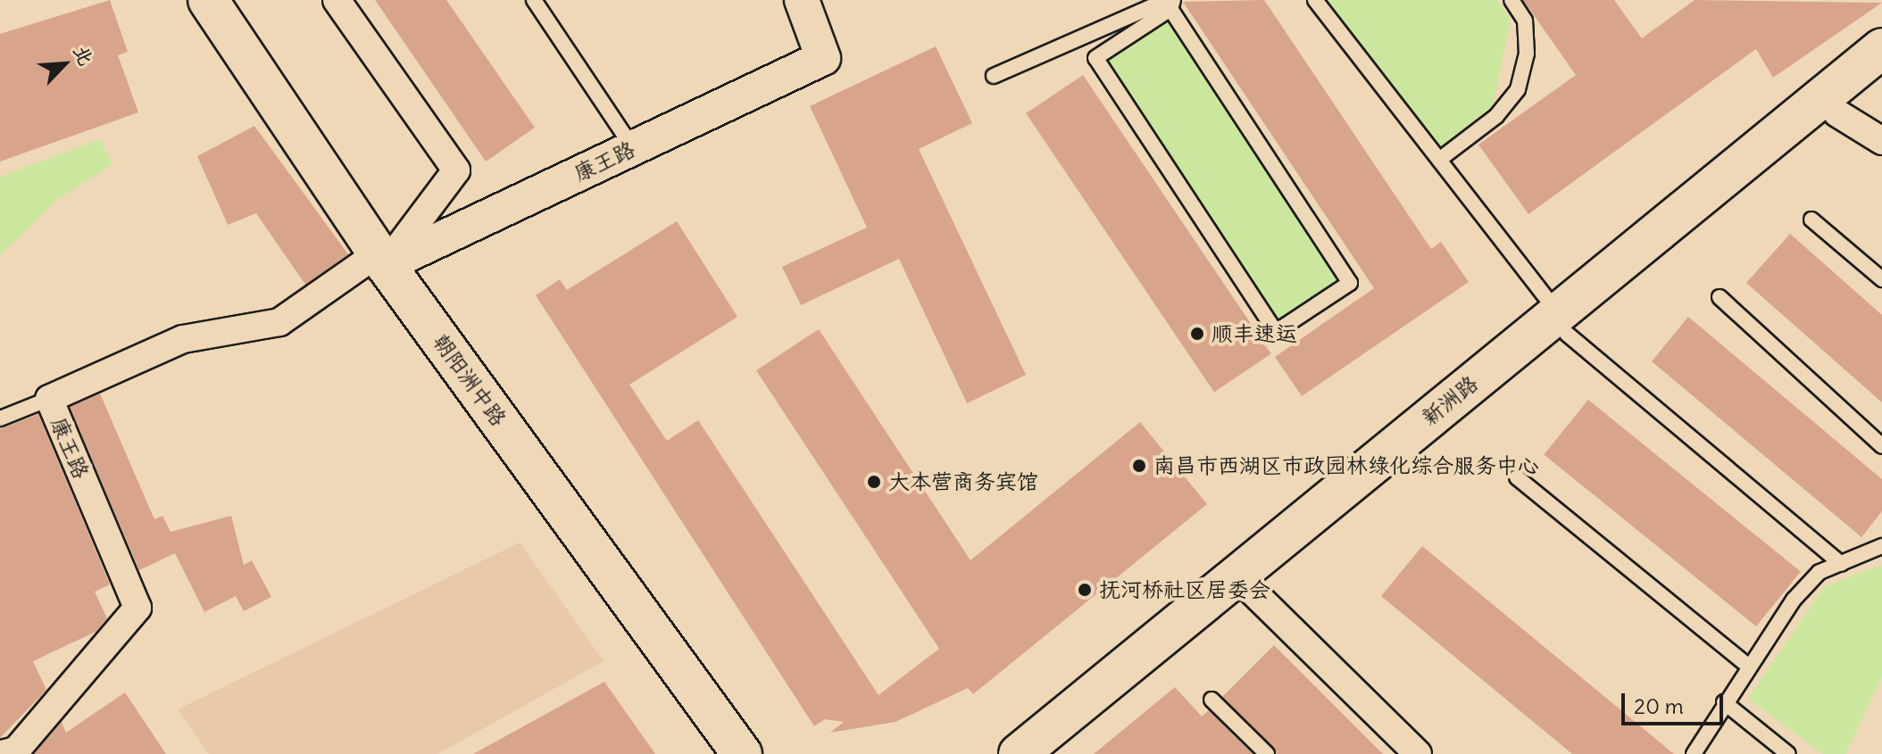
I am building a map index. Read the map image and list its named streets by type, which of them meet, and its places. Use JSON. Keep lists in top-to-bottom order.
{
  "streets": {
    "main road": ["朝阳洲中路", "新洲路"],
    "street": ["康王路"]
  },
  "crossings": [
    ["康王路", "朝阳洲中路"]
  ],
  "places": [
    "顺丰速运",
    "南昌市西湖区市政园林绿化综合服务中心",
    "大本营商务宾馆",
    "抚河桥社区居委会"
  ],
  "scale_bar": "20 m",
  "north": "top right"
}
